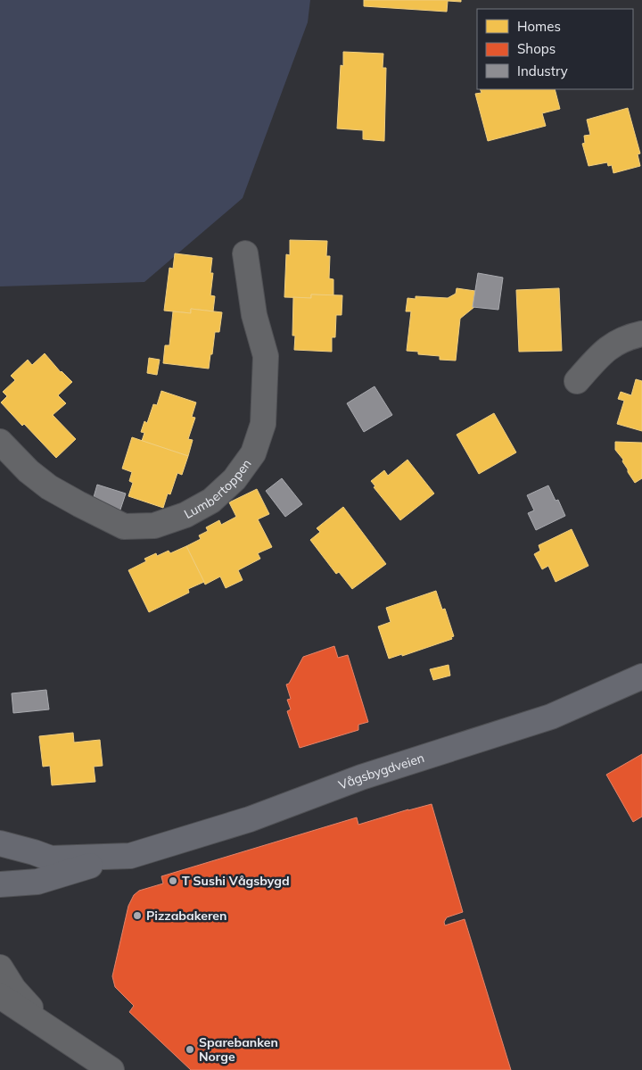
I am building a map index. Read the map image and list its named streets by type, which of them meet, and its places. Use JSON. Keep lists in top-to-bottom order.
{
  "streets": {
    "main road": ["Vågsbygdveien"],
    "street": ["Lumbertoppen"]
  },
  "places": ["T Sushi Vågsbygd", "Pizzabakeren", "Sparebanken Norge"],
  "legend": ["Homes", "Shops", "Industry"]
}
